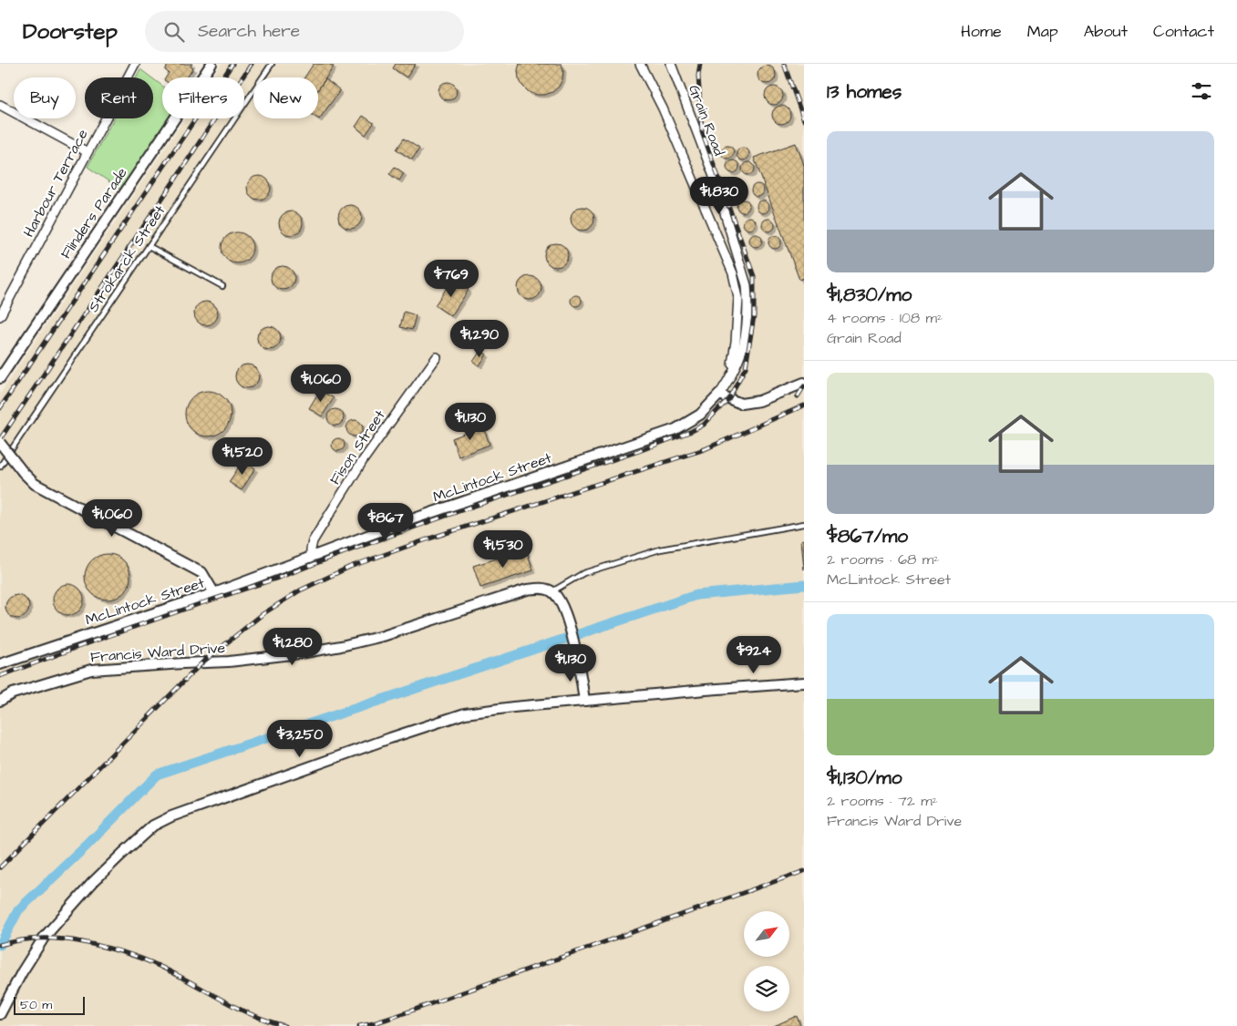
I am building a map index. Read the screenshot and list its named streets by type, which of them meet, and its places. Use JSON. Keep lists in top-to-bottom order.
{
  "streets": {
    "street": [
      "Grain Road",
      "Harbour Terrace",
      "Flinders Parade",
      "Fison Street",
      "McLintock Street",
      "Francis Ward Drive"
    ],
    "lane": ["Strokarck Street"]
  },
  "crossings": [
    ["Grain Road", "McLintock Street"],
    ["Fison Street", "McLintock Street"]
  ],
  "scale_bar": "50 m",
  "north": "top right",
  "page": {
    "header": "Doorstep",
    "search": "Search here",
    "nav": [
      "Home",
      "Map",
      "About",
      "Contact"
    ],
    "heading": "13 homes",
    "chip": [
      "Buy",
      "Rent",
      "Filters",
      "New"
    ],
    "list": [
      {
        "name": "$1,830/mo",
        "note": "4 rooms · 108 m² · Grain Road"
      },
      {
        "name": "$867/mo",
        "note": "2 rooms · 68 m² · McLintock Street"
      },
      {
        "name": "$1,130/mo",
        "note": "2 rooms · 72 m² · Francis Ward Drive"
      }
    ],
    "price": [
      "$1,830",
      "$769",
      "$1,290",
      "$1,060",
      "$1,130",
      "$1,520",
      "$1,060",
      "$867",
      "$1,530",
      "$1,280",
      "$924",
      "$1,130",
      "$3,250"
    ],
    "scale": "50 m"
  }
}
